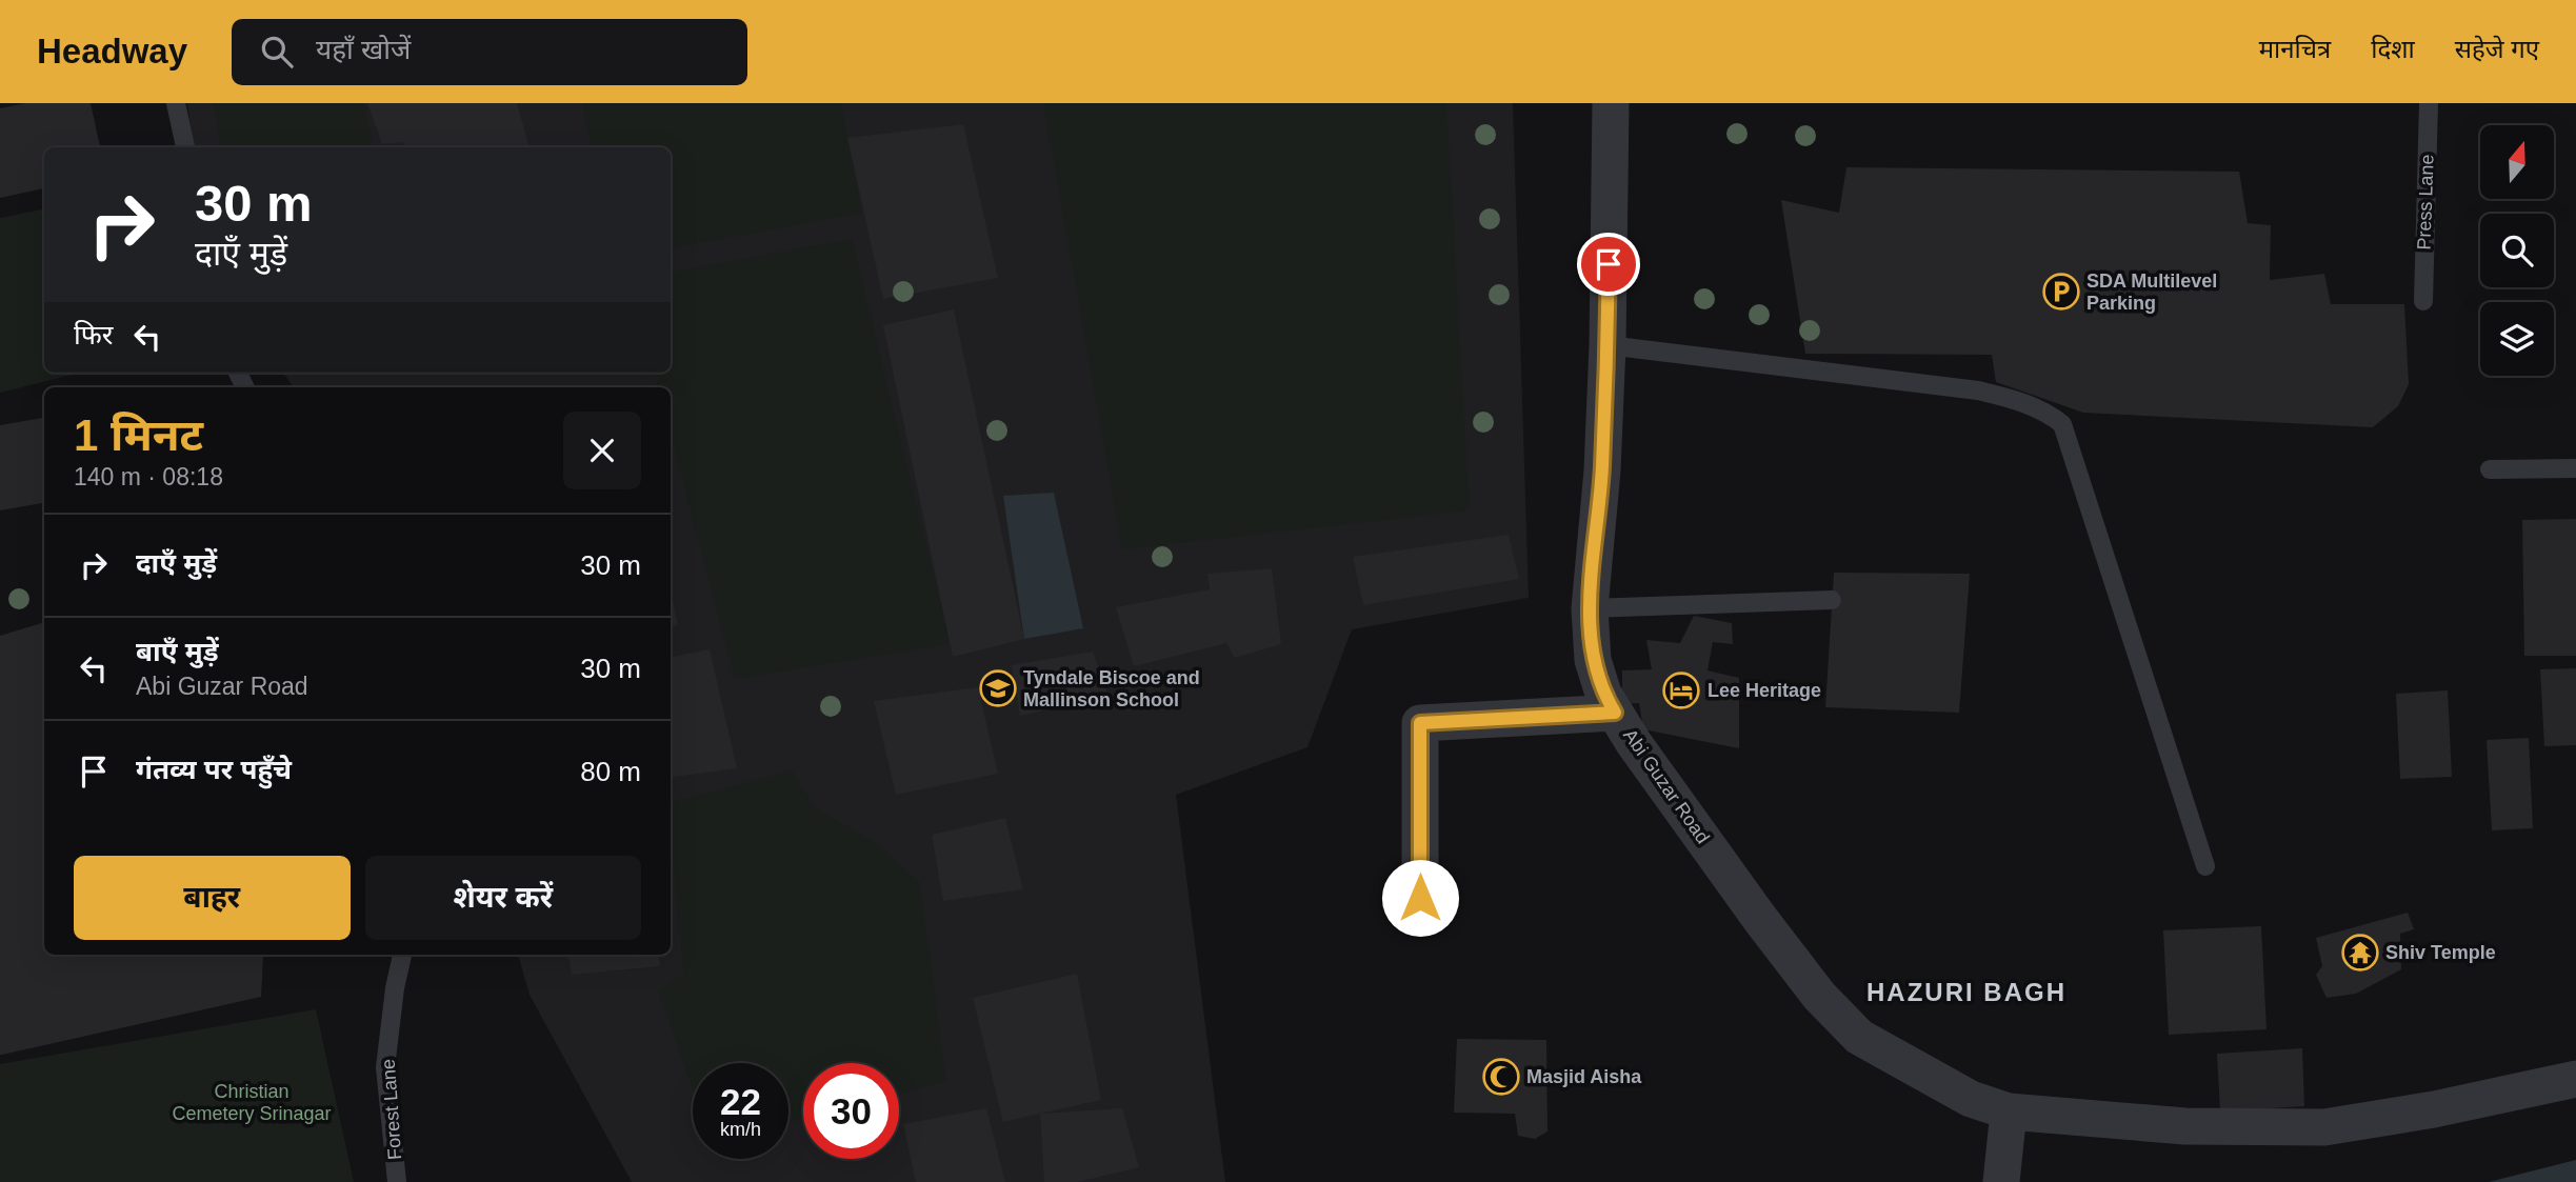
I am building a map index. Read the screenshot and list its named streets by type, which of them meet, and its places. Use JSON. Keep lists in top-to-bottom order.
{
  "streets": {
    "street": ["Abi Guzar Road"],
    "lane": ["Press Lane", "Forest Lane"]
  },
  "districts": ["HAZURI BAGH"],
  "parks": ["Christian Cemetery Srinagar"],
  "places": {
    "parking": ["SDA Multilevel Parking"],
    "school or university": ["Tyndale Biscoe and Mallinson School"],
    "hotel": ["Lee Heritage"],
    "temple": ["Shiv Temple"],
    "mosque": ["Masjid Aisha"]
  },
  "north": "top",
  "page": {
    "header": "Headway",
    "search": "यहाँ खोजें",
    "nav": ["मानचित्र", "दिशा", "सहेजे गए"],
    "turn": ["30 m", "दाएँ मुड़ें"],
    "then": "फिर",
    "heading": ["1 मिनट", "140 m · 08:18"],
    "list": [
      {
        "name": "दाएँ मुड़ें",
        "value": "30 m"
      },
      {
        "name": "बाएँ मुड़ें",
        "note": "Abi Guzar Road",
        "value": "30 m"
      },
      {
        "name": "गंतव्य पर पहुँचे",
        "value": "80 m"
      }
    ],
    "buttons": ["बाहर", "शेयर करें"],
    "speed": "22 km/h",
    "limit": "30"
  }
}
